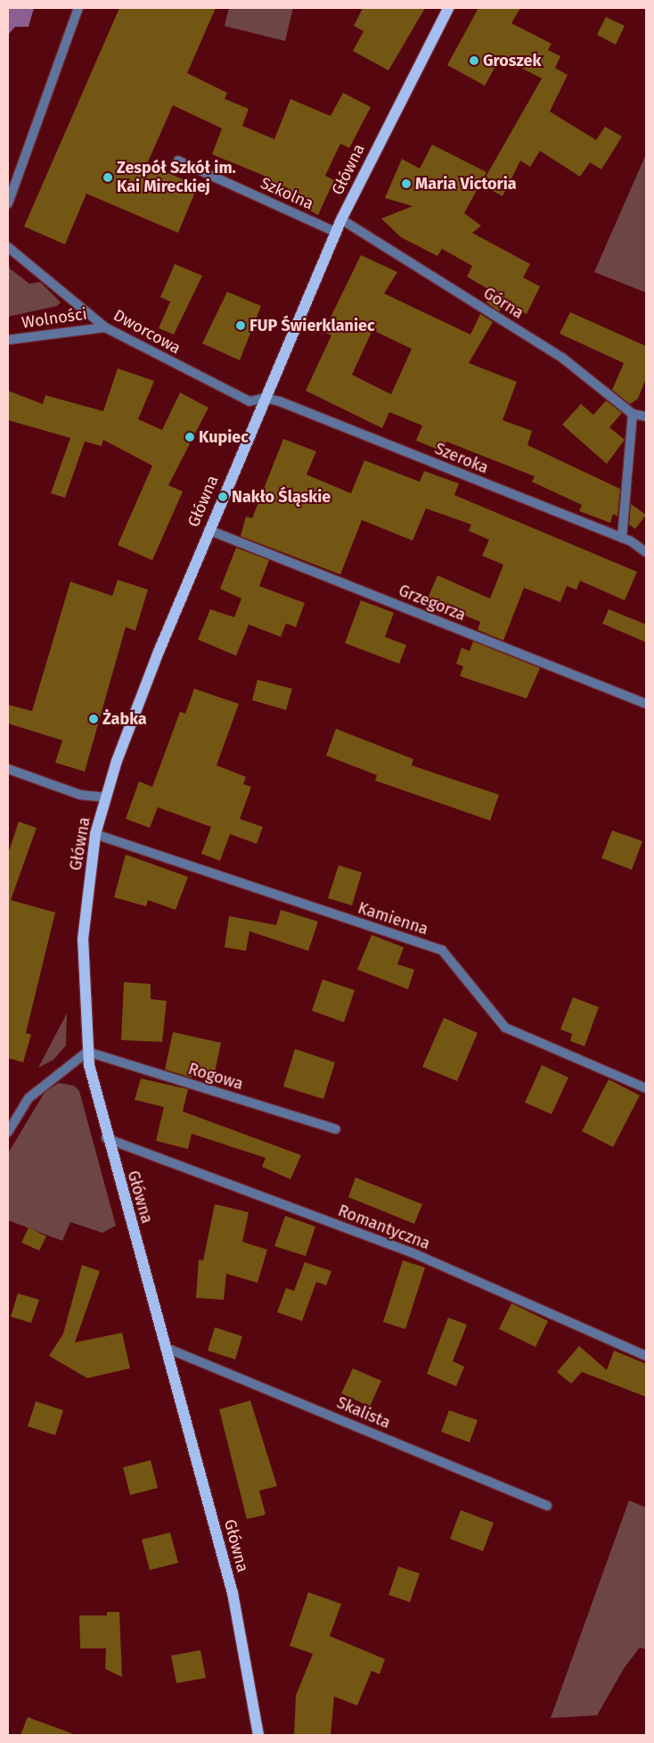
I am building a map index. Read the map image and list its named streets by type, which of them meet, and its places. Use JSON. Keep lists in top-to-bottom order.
{
  "streets": {
    "main road": ["Główna"],
    "street": [
      "Szkolna",
      "Górna",
      "Wolności",
      "Dworcowa",
      "Szeroka",
      "Grzegorza",
      "Kamienna",
      "Rogowa",
      "Romantyczna",
      "Skalista"
    ]
  },
  "crossings": [
    ["Główna", "Szkolna"],
    ["Główna", "Górna"],
    ["Główna", "Dworcowa"],
    ["Główna", "Szeroka"],
    ["Główna", "Grzegorza"],
    ["Główna", "Kamienna"],
    ["Główna", "Rogowa"],
    ["Główna", "Romantyczna"],
    ["Główna", "Skalista"],
    ["Wolności", "Dworcowa"],
    ["Dworcowa", "Szeroka"]
  ],
  "places": [
    "Groszek",
    "Zespół Szkół im. Kai Mireckiej",
    "Maria Victoria",
    "FUP Świerklaniec",
    "Kupiec",
    "Nakło Śląskie",
    "Żabka"
  ]
}
